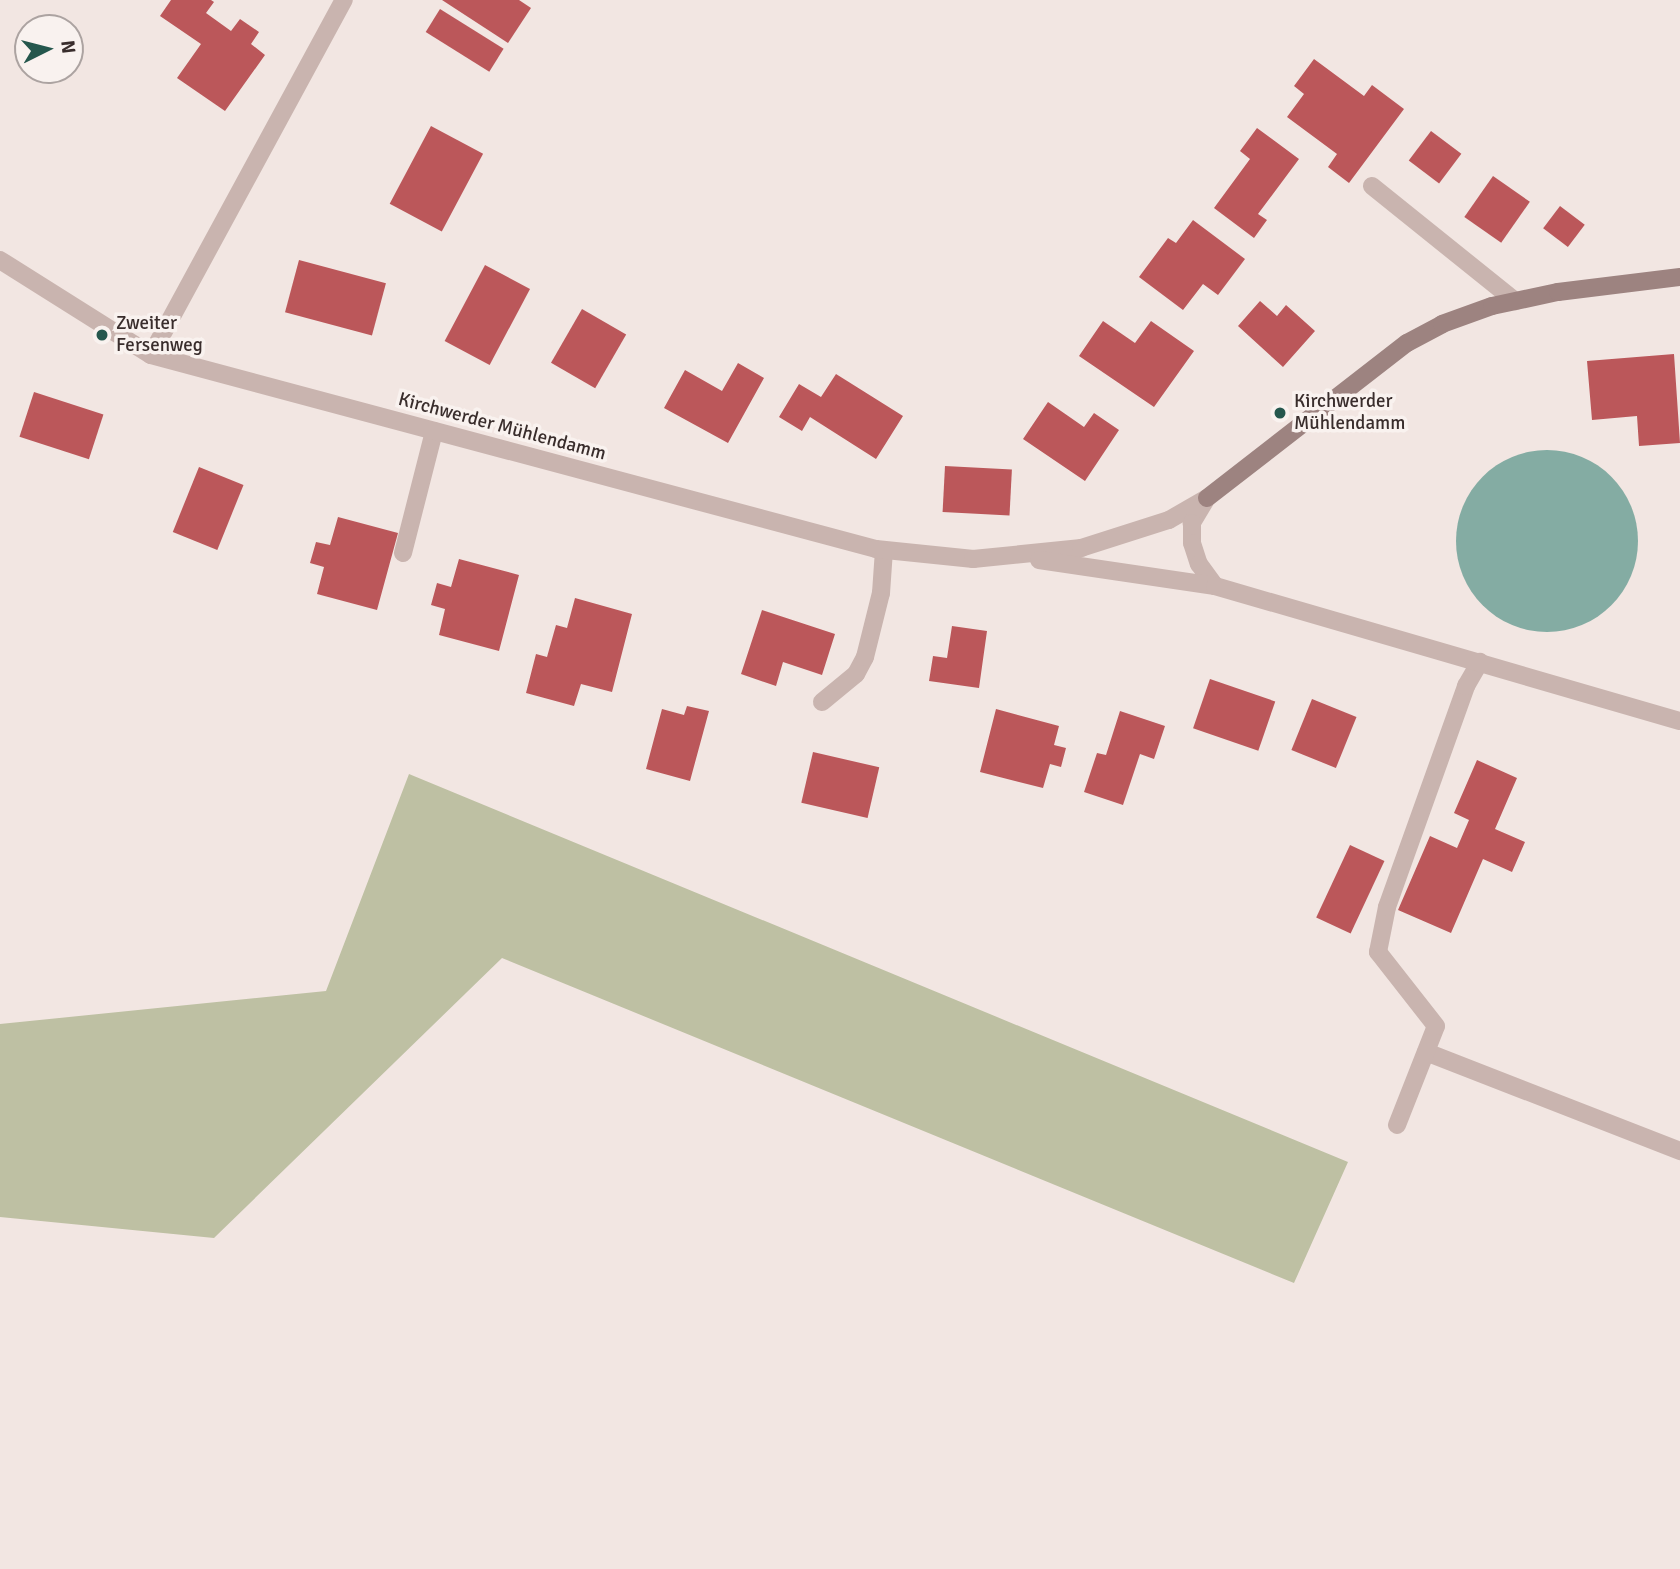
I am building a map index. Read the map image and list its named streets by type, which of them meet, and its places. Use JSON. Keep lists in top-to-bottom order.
{
  "streets": {
    "street": ["Kirchwerder Mühlendamm"]
  },
  "places": ["Zweiter Fersenweg", "Kirchwerder Mühlendamm"],
  "north": "right"
}
